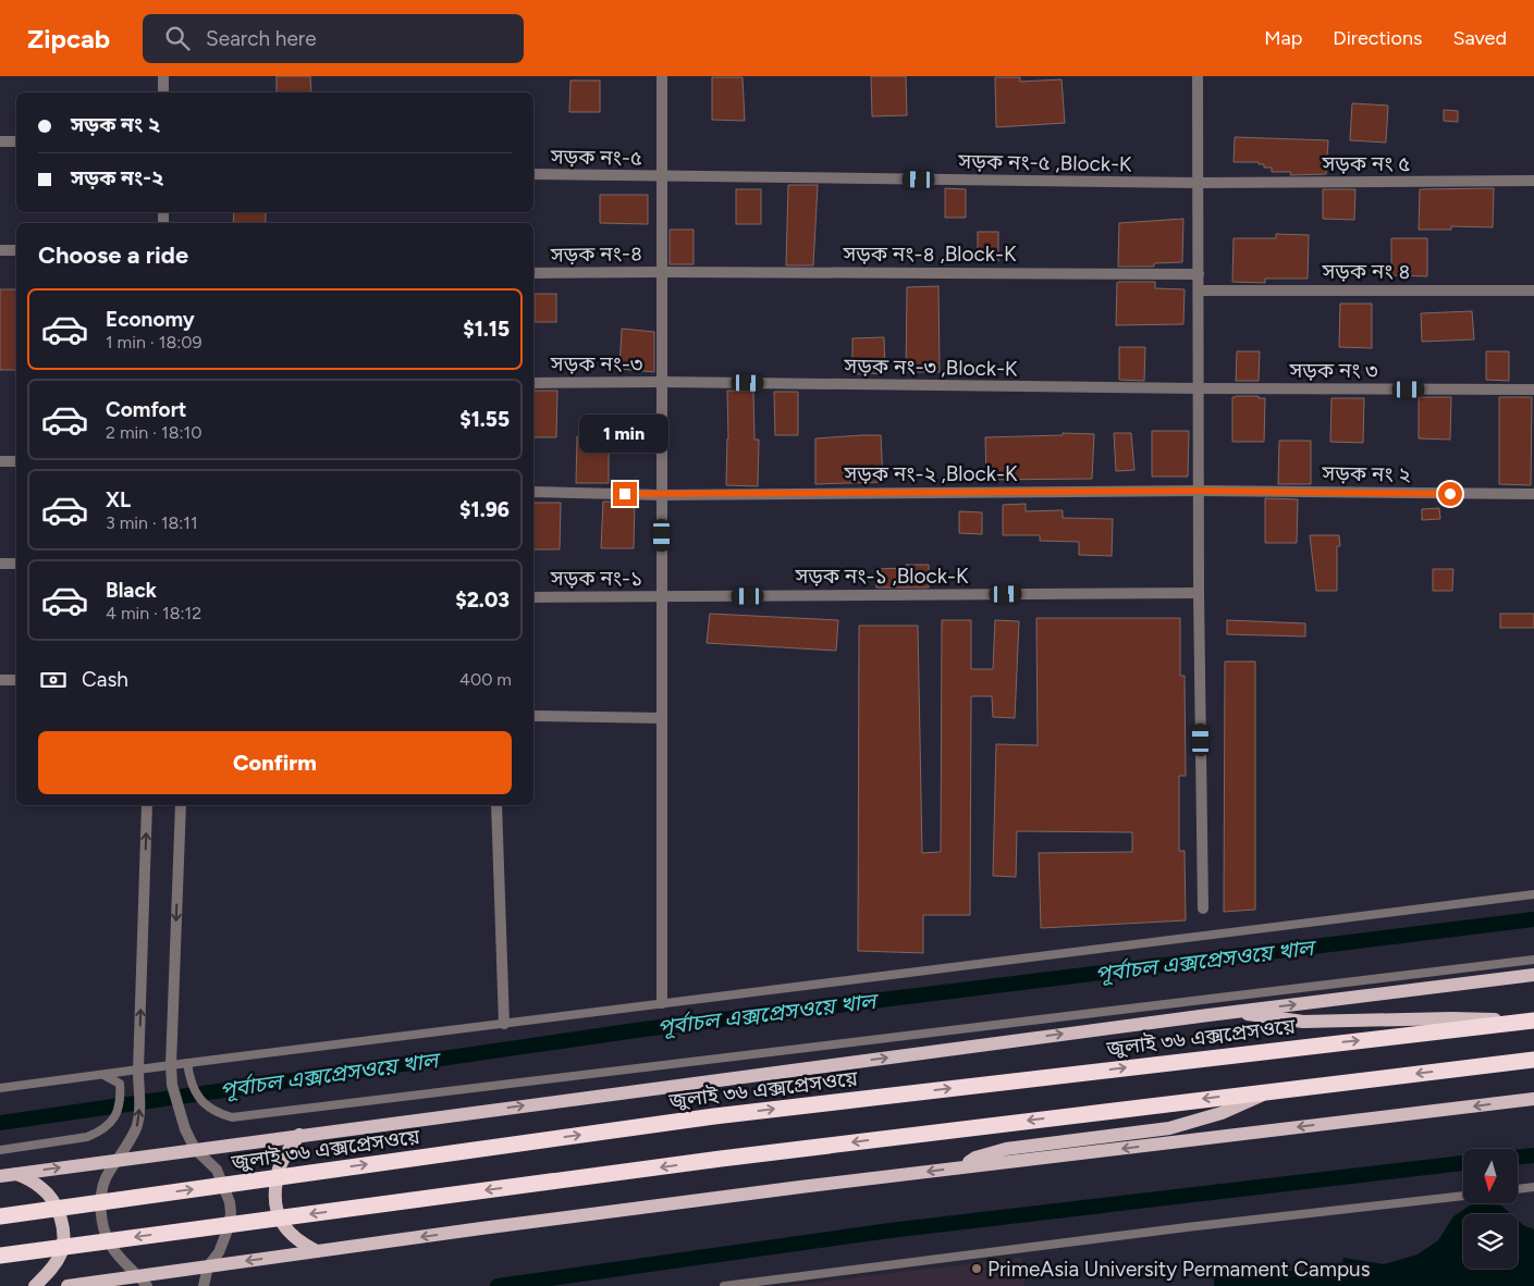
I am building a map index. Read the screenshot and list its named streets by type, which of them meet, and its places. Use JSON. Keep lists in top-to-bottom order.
{
  "streets": {
    "highway": ["জুলাই ৩৬ এক্সপ্রেসওয়ে"],
    "street": [
      "সড়ক নং-৫",
      "সড়ক নং-৫ ,Block-K",
      "সড়ক নং ৫",
      "সড়ক নং-৪",
      "সড়ক নং-৪ ,Block-K",
      "সড়ক নং ৪",
      "সড়ক নং-৩",
      "সড়ক নং-৩ ,Block-K",
      "সড়ক নং ৩",
      "সড়ক নং-২ ,Block-K",
      "সড়ক নং ২",
      "সড়ক নং-১ ,Block-K",
      "সড়ক নং-১"
    ]
  },
  "crossings": [
    ["সড়ক নং-৫", "সড়ক নং-৫ ,Block-K"],
    ["সড়ক নং-৫ ,Block-K", "সড়ক নং ৫"],
    ["সড়ক নং-৪", "সড়ক নং-৪ ,Block-K"],
    ["সড়ক নং-৩", "সড়ক নং-৩ ,Block-K"],
    ["সড়ক নং-৩ ,Block-K", "সড়ক নং ৩"],
    ["সড়ক নং-২ ,Block-K", "সড়ক নং ২"],
    ["সড়ক নং-১ ,Block-K", "সড়ক নং-১"]
  ],
  "water": ["পূর্বাচল এক্সপ্রেসওয়ে খাল"],
  "places": ["PrimeAsia University Permament Campus"],
  "north": "bottom",
  "page": {
    "header": "Zipcab",
    "search": "Search here",
    "nav": ["Map", "Directions", "Saved"],
    "banner": ["সড়ক নং ২", "সড়ক নং-২"],
    "heading": "Choose a ride",
    "list": [
      {
        "name": "Economy",
        "note": "1 min · 18:09",
        "value": "$1.15"
      },
      {
        "name": "Comfort",
        "note": "2 min · 18:10",
        "value": "$1.55"
      },
      {
        "name": "XL",
        "note": "3 min · 18:11",
        "value": "$1.96"
      },
      {
        "name": "Black",
        "note": "4 min · 18:12",
        "value": "$2.03"
      }
    ],
    "bubble": "1 min",
    "pay": ["Cash", "400 m"],
    "buttons": "Confirm"
  }
}
